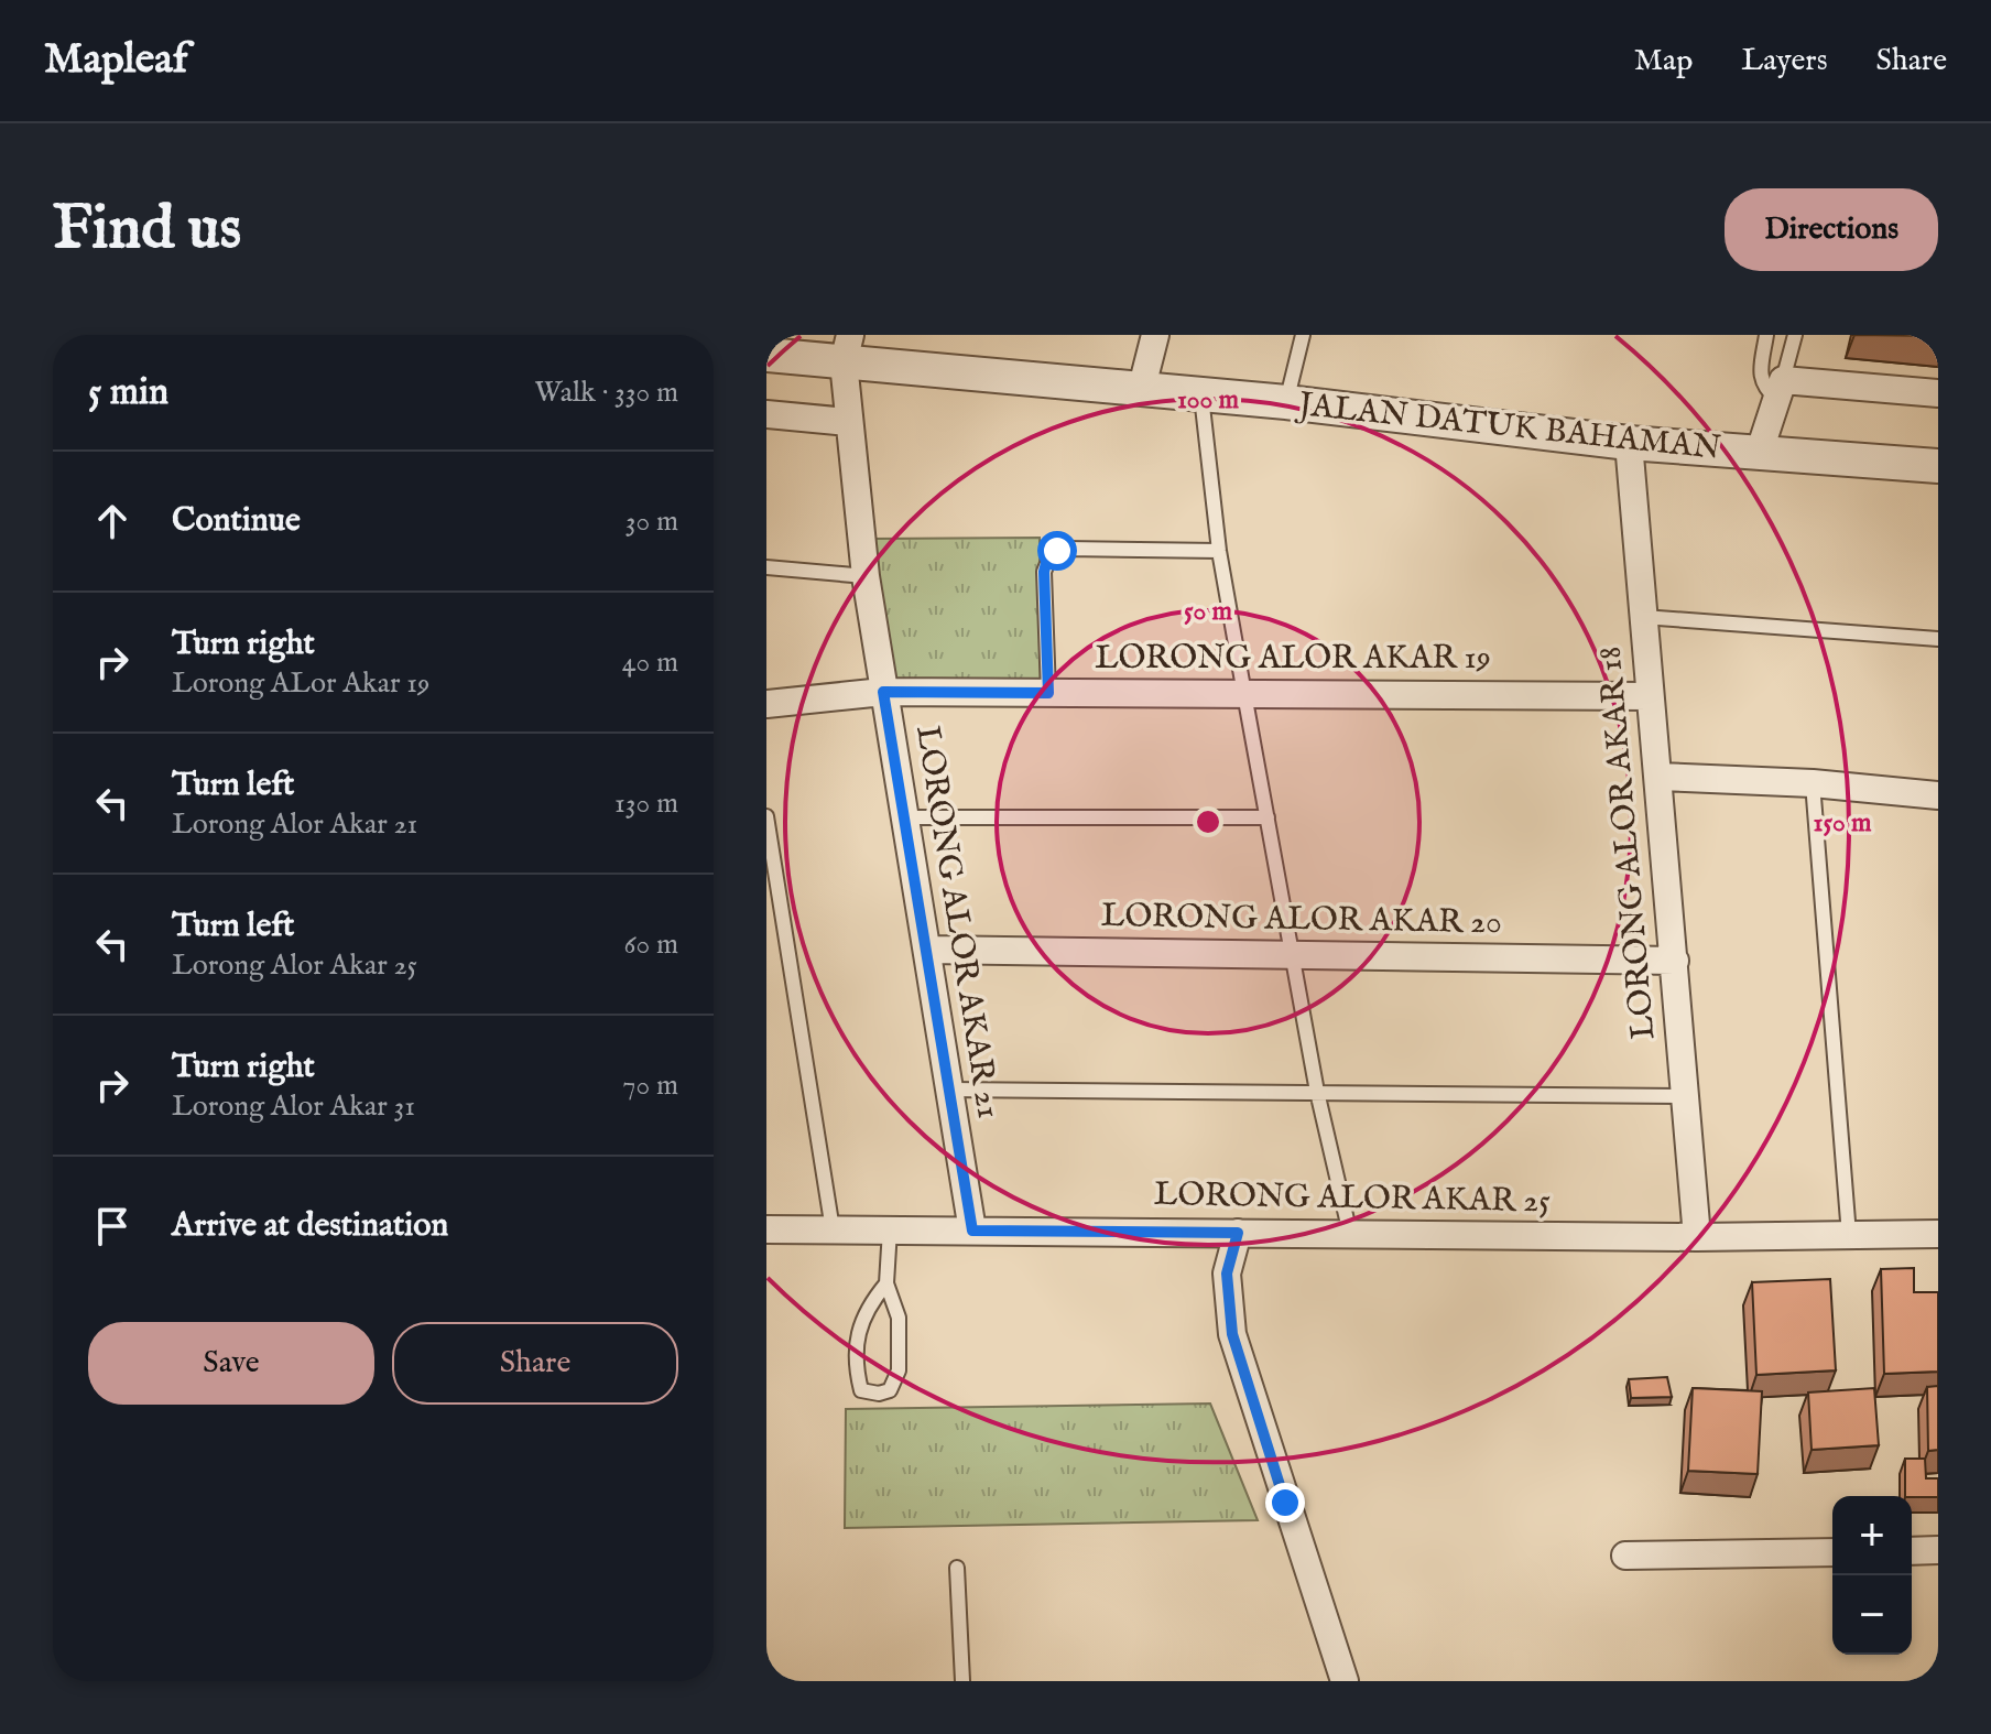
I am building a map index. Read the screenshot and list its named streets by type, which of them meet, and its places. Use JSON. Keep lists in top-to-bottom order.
{
  "streets": {
    "street": [
      "JALAN DATUK BAHAMAN",
      "LORONG ALOR AKAR 19",
      "LORONG ALOR AKAR 18",
      "LORONG ALOR AKAR 20",
      "LORONG ALOR AKAR 21",
      "LORONG ALOR AKAR 25"
    ]
  },
  "crossings": [
    ["JALAN DATUK BAHAMAN", "LORONG ALOR AKAR 18"],
    ["JALAN DATUK BAHAMAN", "LORONG ALOR AKAR 21"],
    ["LORONG ALOR AKAR 19", "LORONG ALOR AKAR 18"],
    ["LORONG ALOR AKAR 19", "LORONG ALOR AKAR 21"],
    ["LORONG ALOR AKAR 18", "LORONG ALOR AKAR 20"],
    ["LORONG ALOR AKAR 18", "LORONG ALOR AKAR 25"],
    ["LORONG ALOR AKAR 20", "LORONG ALOR AKAR 21"],
    ["LORONG ALOR AKAR 21", "LORONG ALOR AKAR 25"]
  ],
  "page": {
    "header": "Mapleaf",
    "nav": ["Map", "Layers", "Share"],
    "buttons": [
      "Directions",
      ["Save", "Share"]
    ],
    "title": "Find us",
    "heading": ["5 min", "Walk · 330 m"],
    "list": [
      ["Continue", "30 m"],
      ["Turn right", "Lorong ALor Akar 19", "40 m"],
      ["Turn left", "Lorong Alor Akar 21", "130 m"],
      ["Turn left", "Lorong Alor Akar 25", "60 m"],
      ["Turn right", "Lorong Alor Akar 31", "70 m"],
      "Arrive at destination"
    ],
    "map_buttons": ["+", "−"]
  },
  "rings": ["100 m", "50 m", "150 m"]
}
